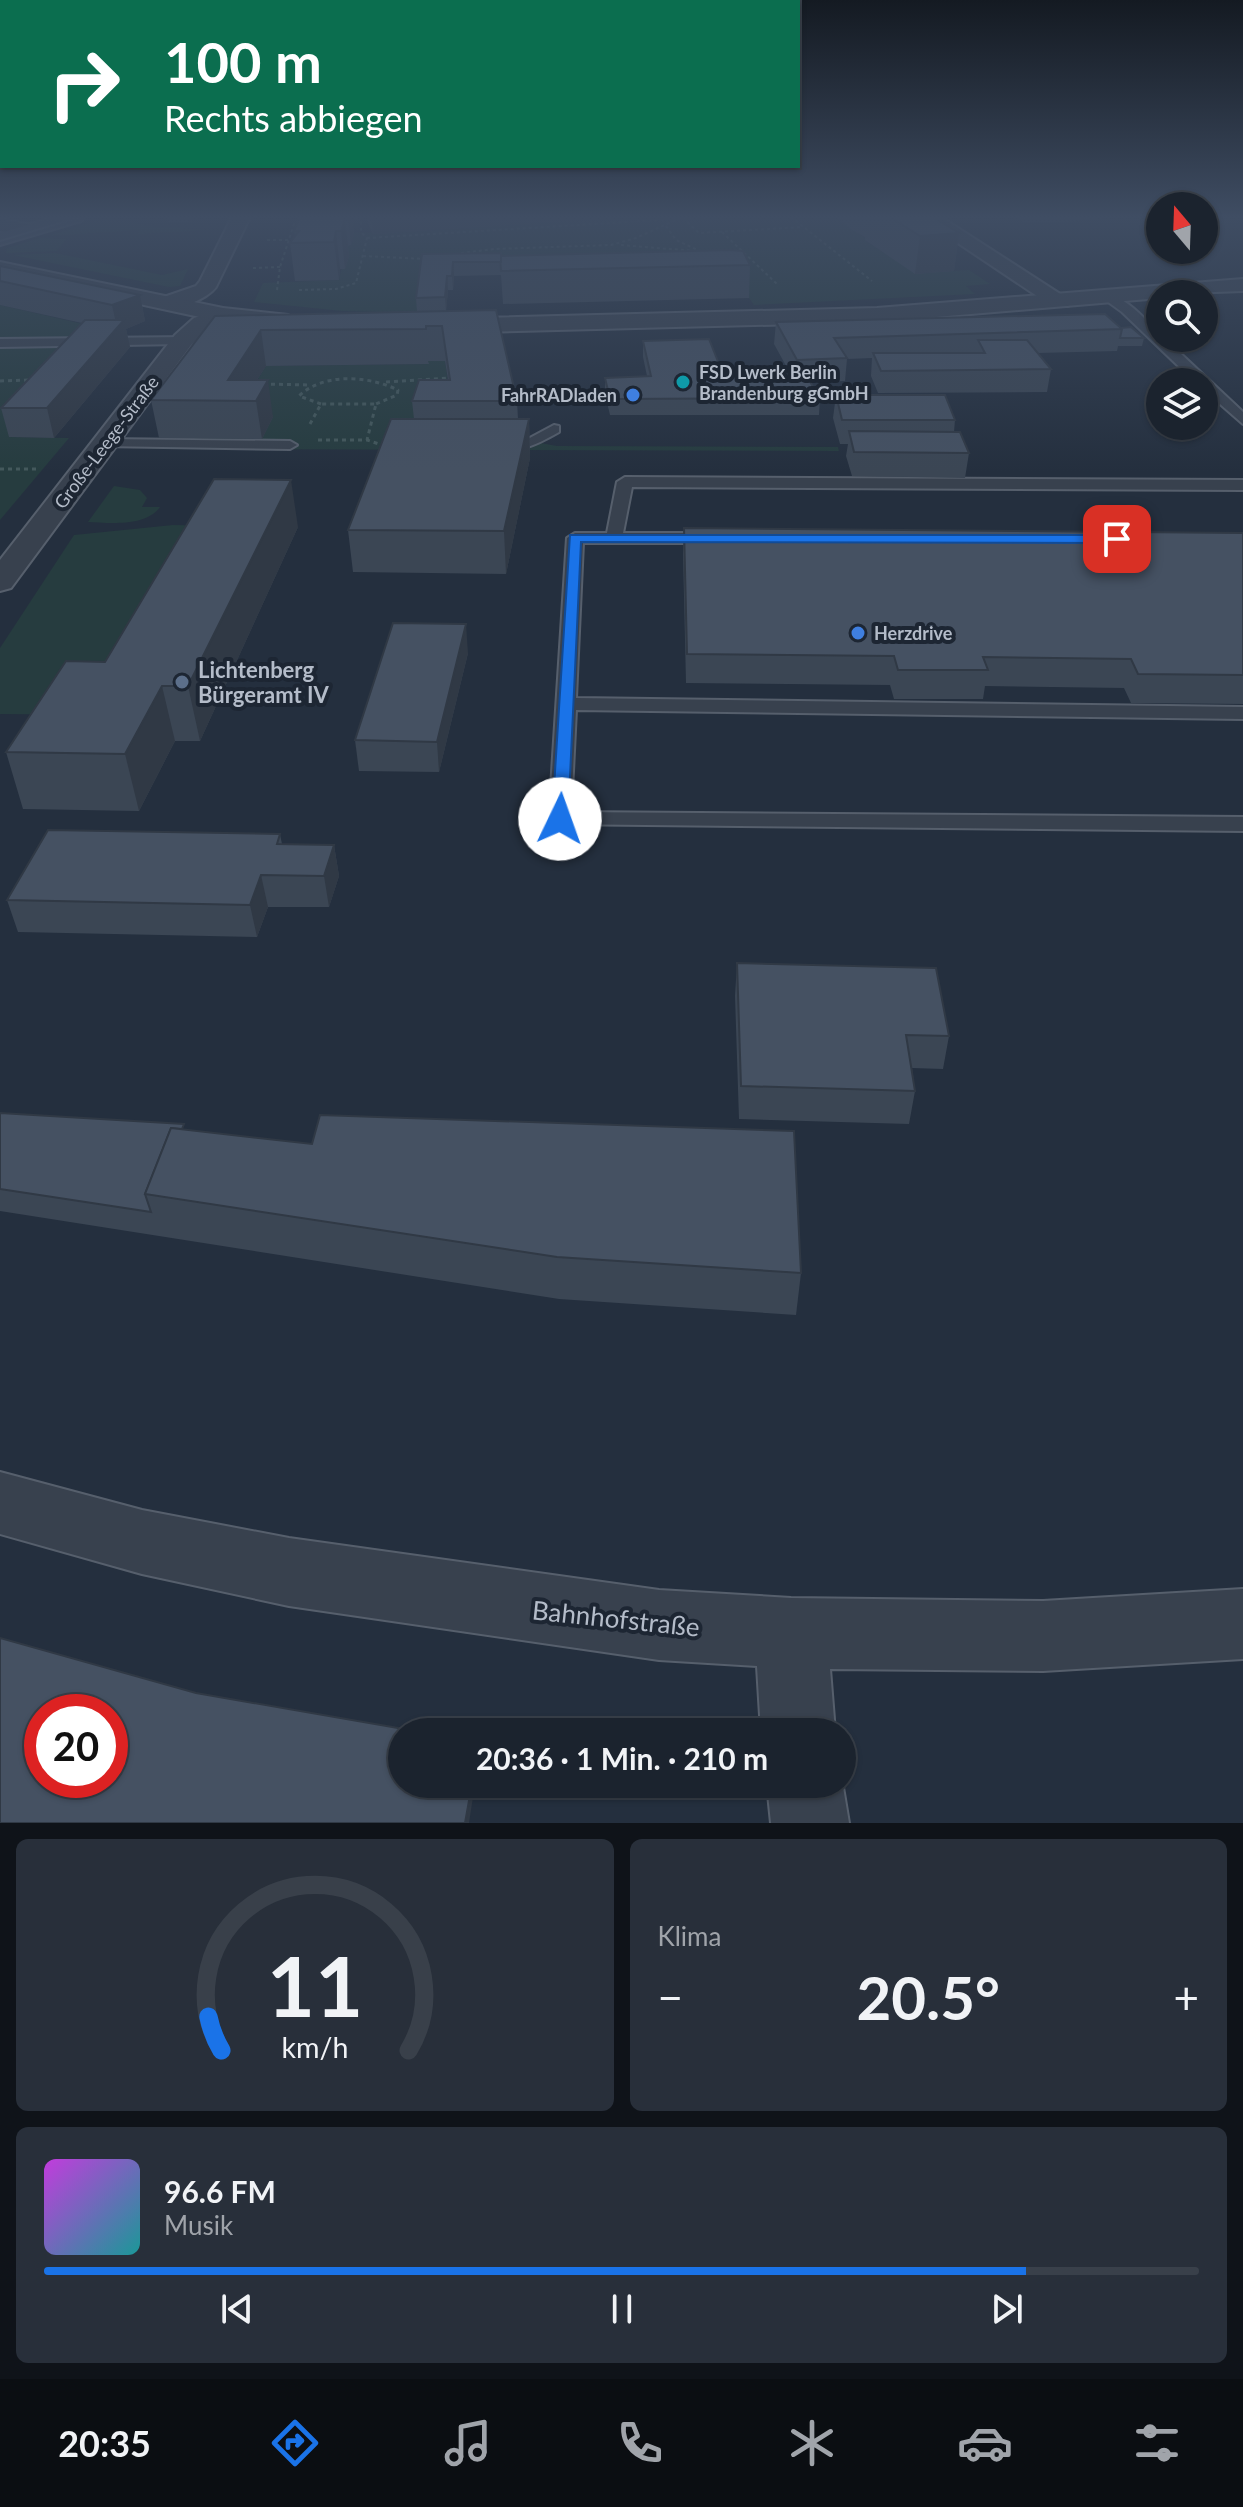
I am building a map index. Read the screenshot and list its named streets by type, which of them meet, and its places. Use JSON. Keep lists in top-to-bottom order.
{
  "streets": {
    "street": ["Große-Leege-Straße", "Bahnhofstraße"]
  },
  "places": [
    "FSD Lwerk Berlin Brandenburg gGmbH",
    "FahrRADladen",
    "Herzdrive",
    "Lichtenberg Bürgeramt IV"
  ],
  "north": "top",
  "page": {
    "turn": ["100 m", "Rechts abbiegen"],
    "limit": "20",
    "trip": "20:36 · 1 Min. · 210 m",
    "tile": "Klima",
    "heat": ["−", "20.5°", "+"],
    "song": ["96.6 FM", "Musik"],
    "tabs": "20:35",
    "gauge": ["11", "km/h"]
  }
}
